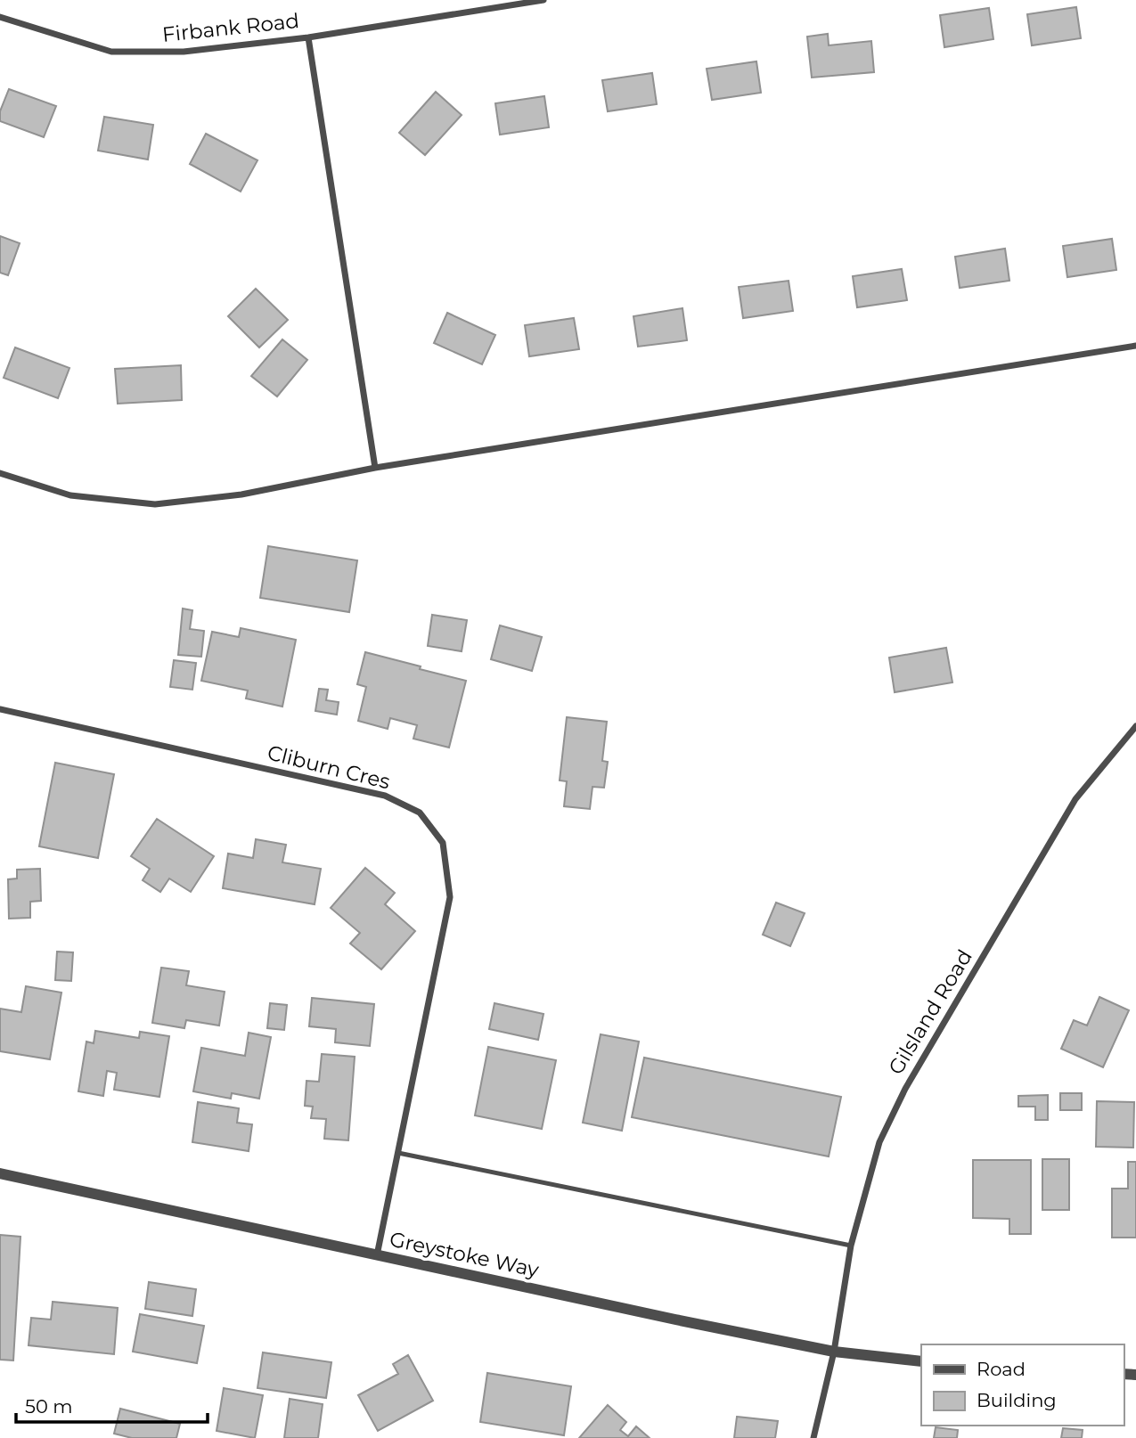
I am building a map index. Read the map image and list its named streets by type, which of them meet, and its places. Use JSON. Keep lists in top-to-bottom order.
{
  "streets": {
    "street": [
      "Firbank Road",
      "Cliburn Cres",
      "Gilsland Road",
      "Greystoke Way"
    ]
  },
  "crossings": [
    ["Cliburn Cres", "Greystoke Way"],
    ["Gilsland Road", "Greystoke Way"]
  ],
  "legend": ["Road", "Building"],
  "scale_bar": "50 m"
}
